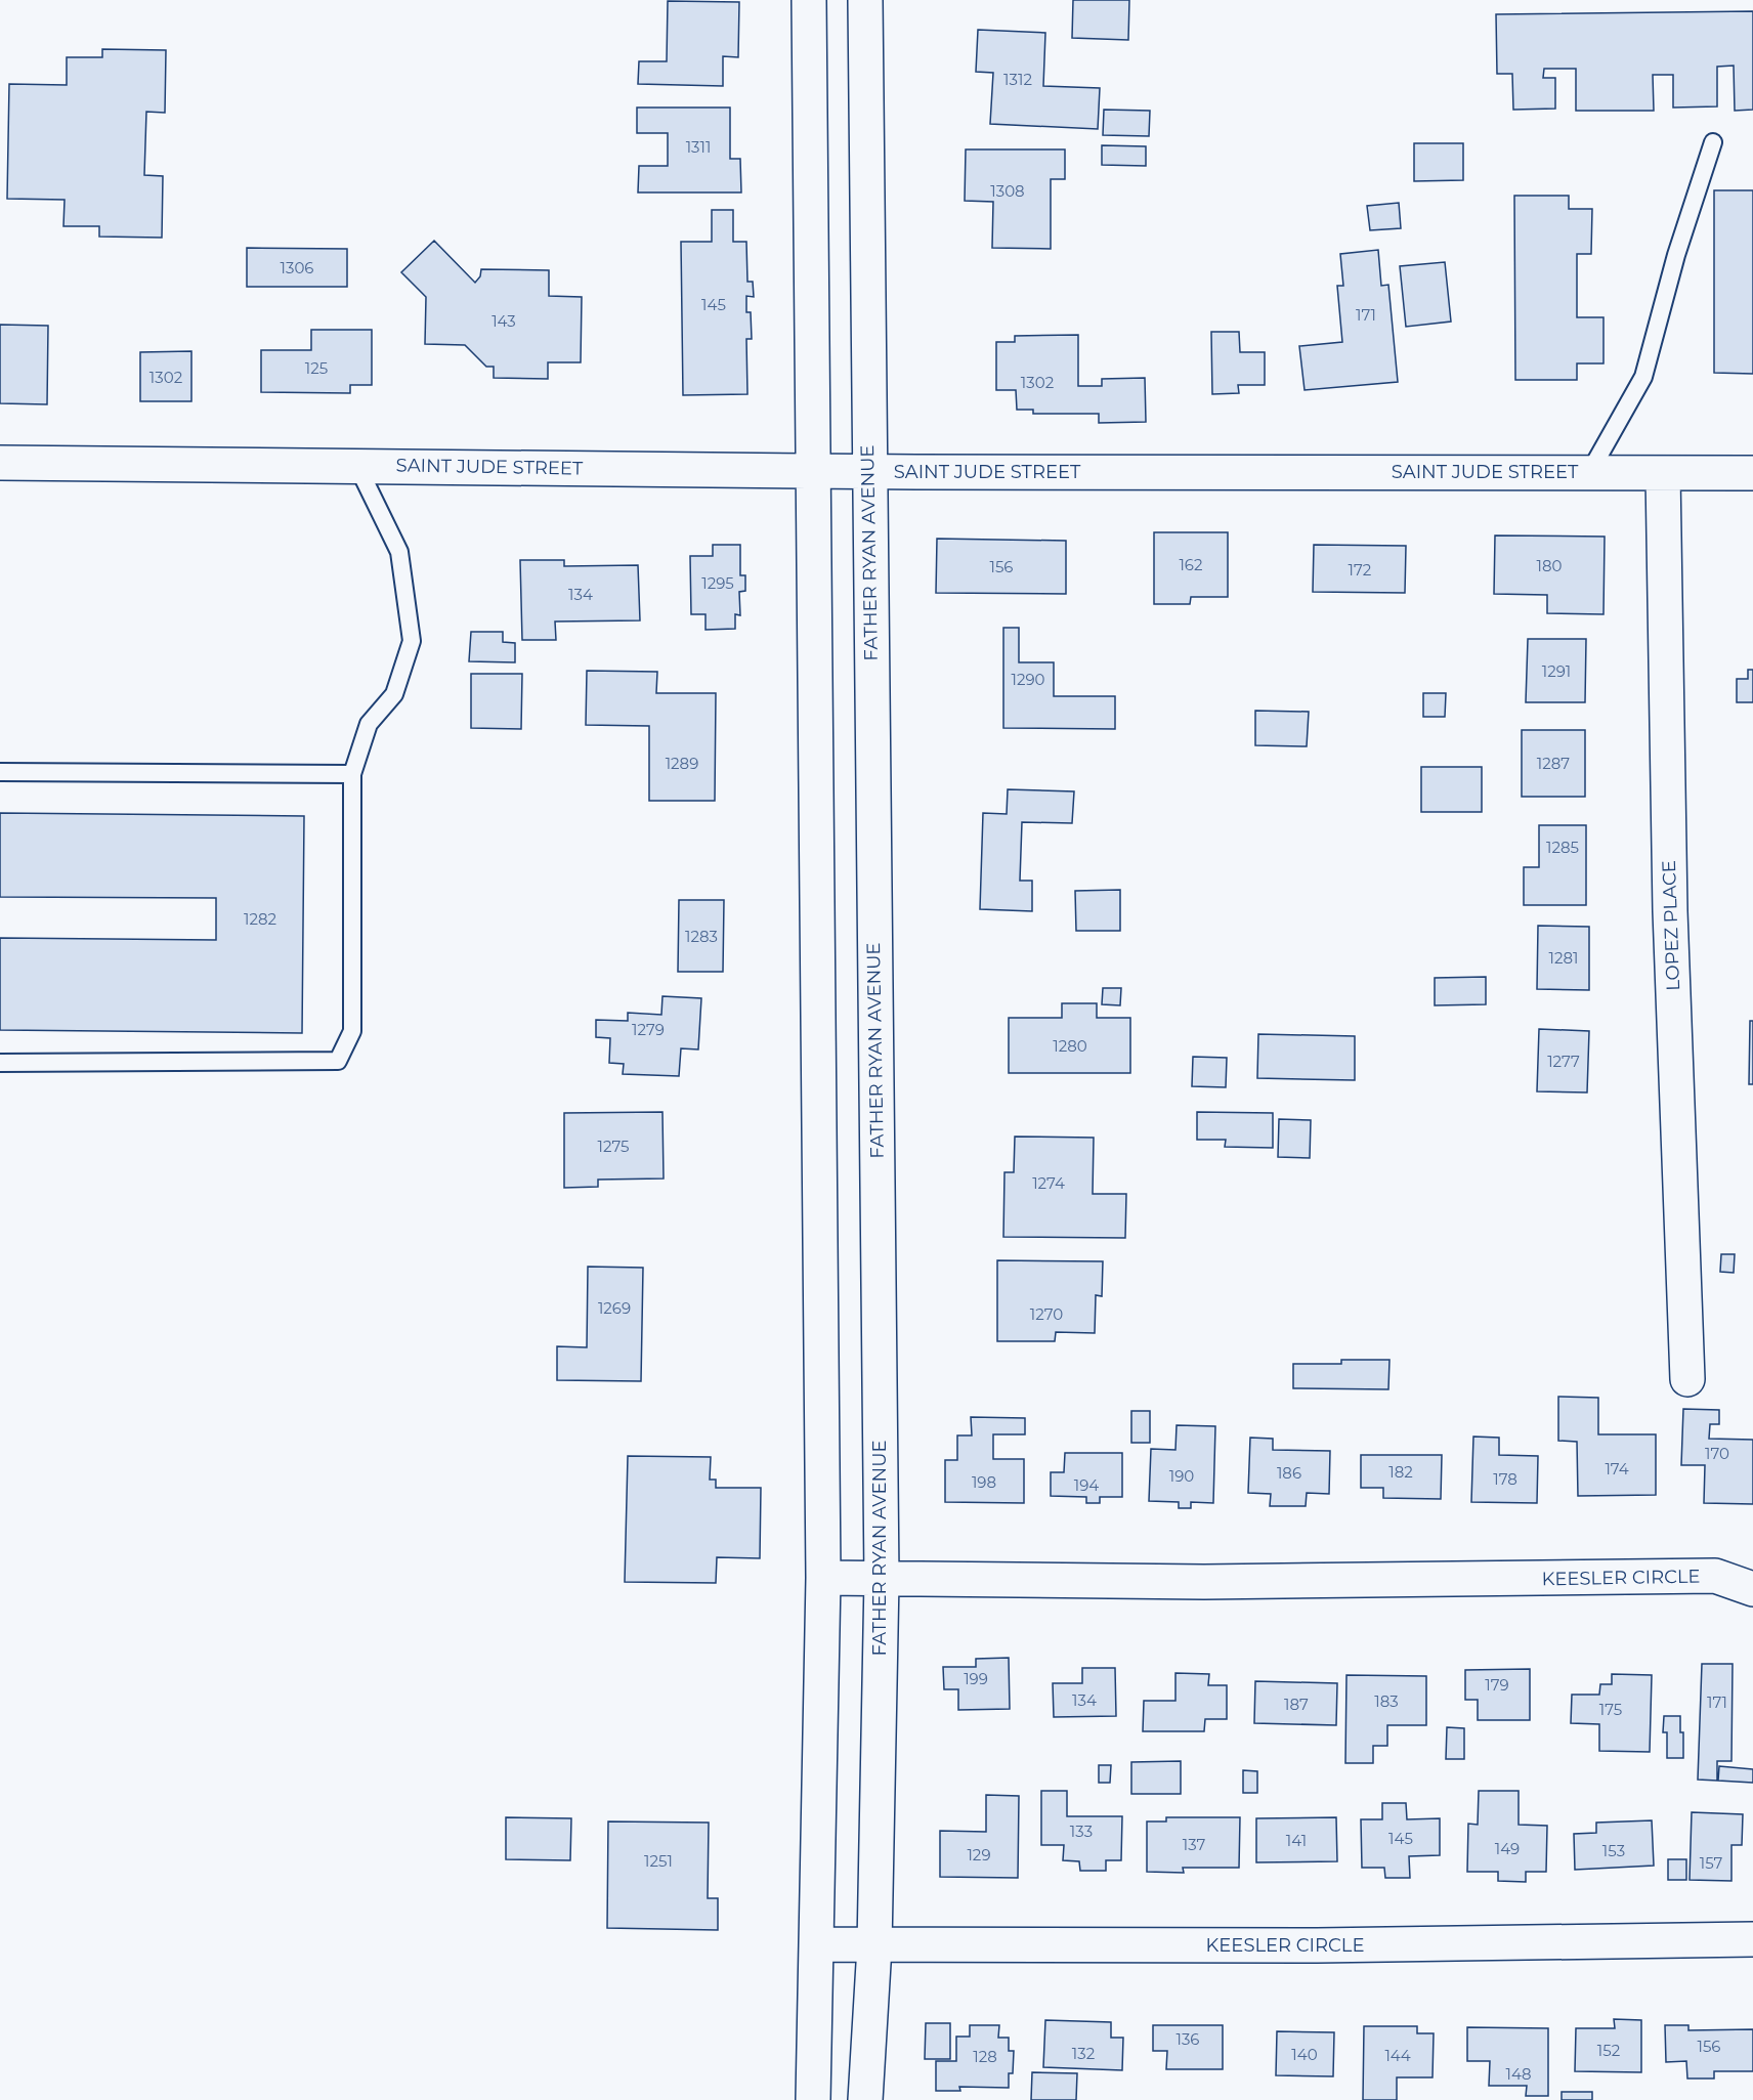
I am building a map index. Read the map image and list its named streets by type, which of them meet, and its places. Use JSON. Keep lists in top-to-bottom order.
{
  "streets": {
    "street": [
      "SAINT JUDE STREET",
      "FATHER RYAN AVENUE",
      "LOPEZ PLACE",
      "KEESLER CIRCLE"
    ]
  },
  "crossings": [
    ["SAINT JUDE STREET", "FATHER RYAN AVENUE"],
    ["SAINT JUDE STREET", "LOPEZ PLACE"],
    ["FATHER RYAN AVENUE", "KEESLER CIRCLE"]
  ],
  "house_numbers": [
    "1312",
    "1311",
    "1308",
    "1306",
    "145",
    "171",
    "143",
    "125",
    "1302",
    "1302",
    "162",
    "180",
    "156",
    "172",
    "1295",
    "134",
    "1291",
    "1290",
    "1289",
    "1287",
    "1285",
    "1282",
    "1283",
    "1281",
    "1279",
    "1280",
    "1277",
    "1275",
    "1274",
    "1269",
    "1270",
    "170",
    "174",
    "182",
    "186",
    "190",
    "178",
    "198",
    "194",
    "199",
    "179",
    "134",
    "183",
    "171",
    "187",
    "175",
    "133",
    "145",
    "141",
    "137",
    "149",
    "153",
    "129",
    "1251",
    "157",
    "136",
    "156",
    "152",
    "132",
    "140",
    "144",
    "128",
    "148"
  ]
}
